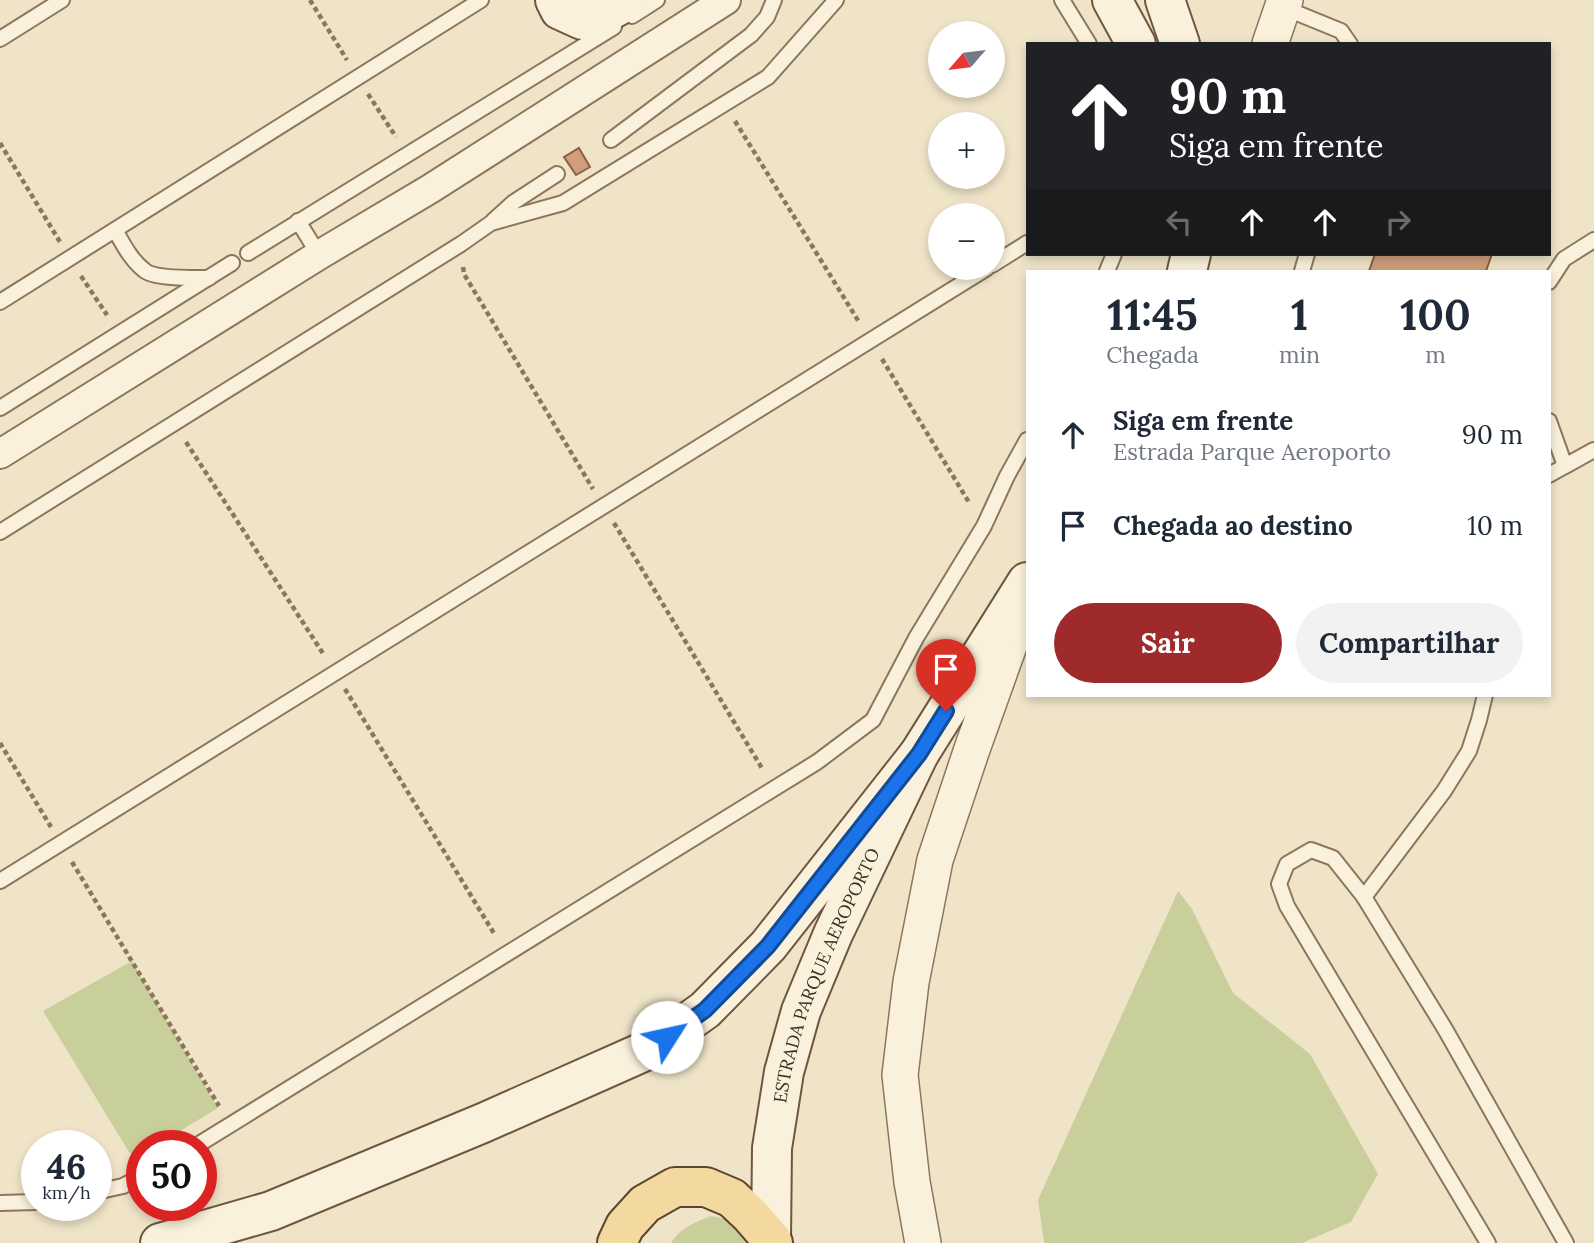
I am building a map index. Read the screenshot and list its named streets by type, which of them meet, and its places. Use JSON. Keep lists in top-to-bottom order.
{
  "streets": {
    "main road": ["ESTRADA PARQUE AEROPORTO"]
  },
  "north": "bottom left",
  "page": {
    "map_buttons": ["+", "−"],
    "turn": ["90 m", "Siga em frente"],
    "eta": [
      "11:45",
      "Chegada",
      "1",
      "min",
      "100",
      "m"
    ],
    "list": [
      {
        "name": "Siga em frente",
        "note": "Estrada Parque Aeroporto",
        "value": "90 m"
      },
      {
        "name": "Chegada ao destino",
        "value": "10 m"
      }
    ],
    "buttons": ["Sair", "Compartilhar"],
    "speed": "46 km/h",
    "limit": "50"
  }
}
